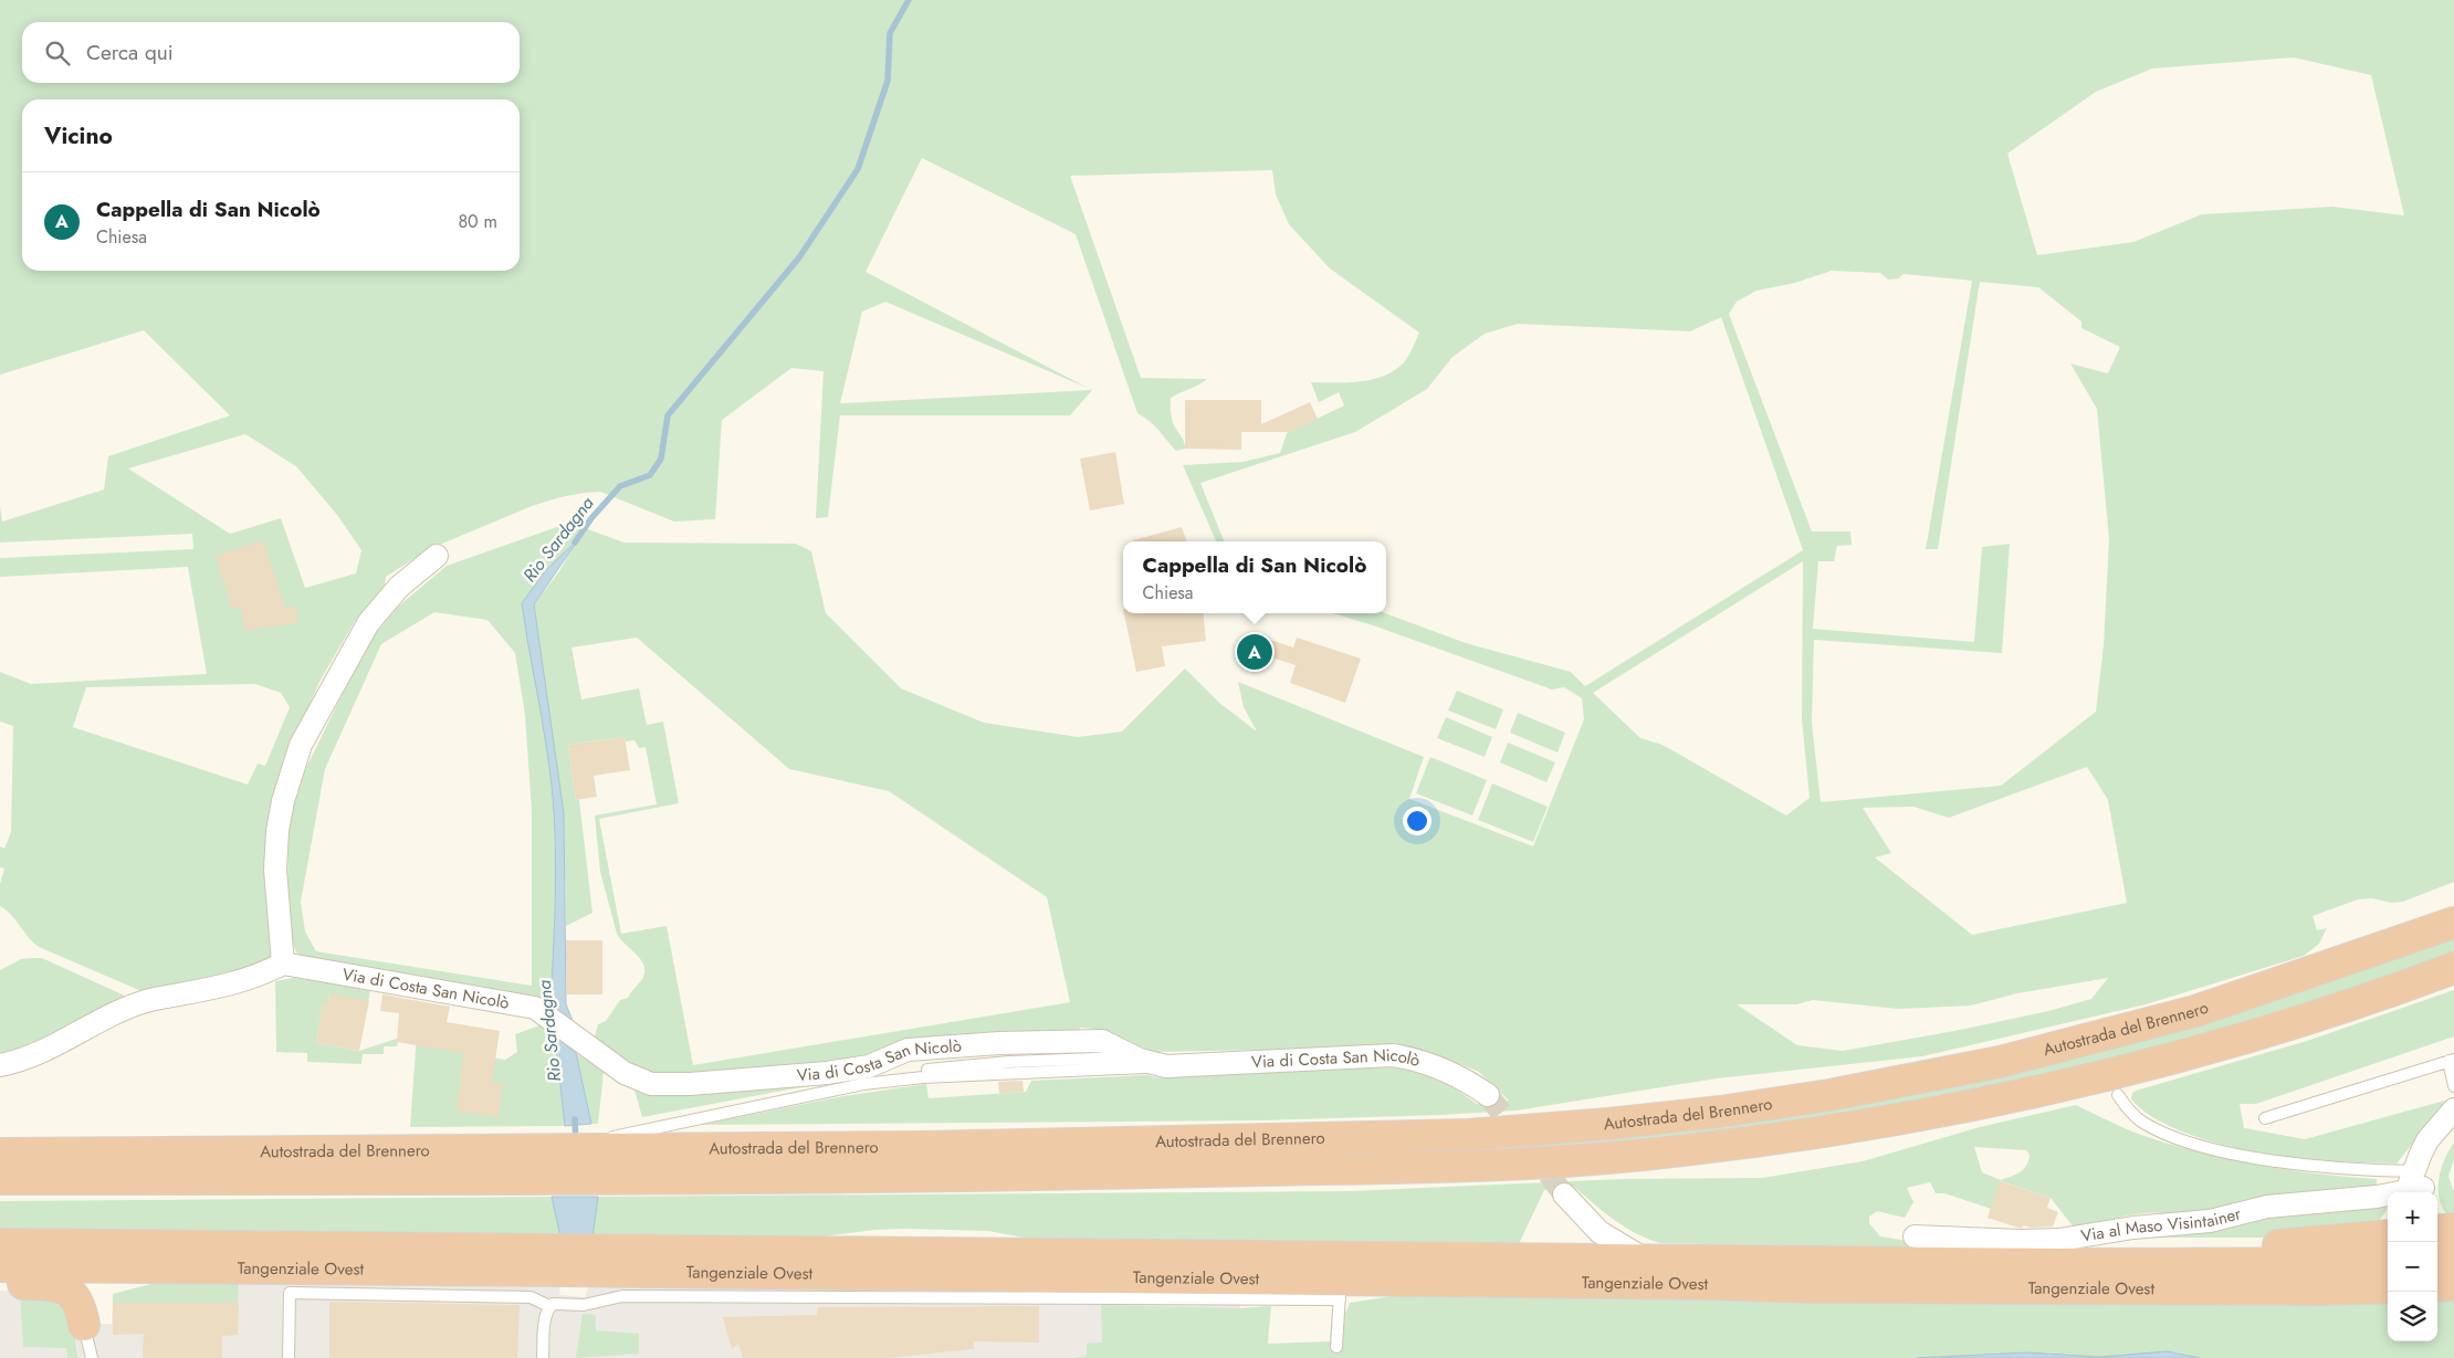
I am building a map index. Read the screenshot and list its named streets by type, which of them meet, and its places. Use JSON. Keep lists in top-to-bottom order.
{
  "streets": {
    "highway": ["Autostrada del Brennero", "Tangenziale Ovest"],
    "street": ["Via di Costa San Nicolò", "Via al Maso Visintainer"]
  },
  "water": ["Rio Sardagna"],
  "page": {
    "search": "Cerca qui",
    "heading": "Vicino",
    "list": [
      {
        "mark": "A",
        "name": "Cappella di San Nicolò",
        "note": "Chiesa",
        "value": "80 m"
      }
    ],
    "popup": ["Cappella di San Nicolò", "Chiesa"],
    "pins": "A",
    "map_buttons": ["+", "−"]
  }
}
